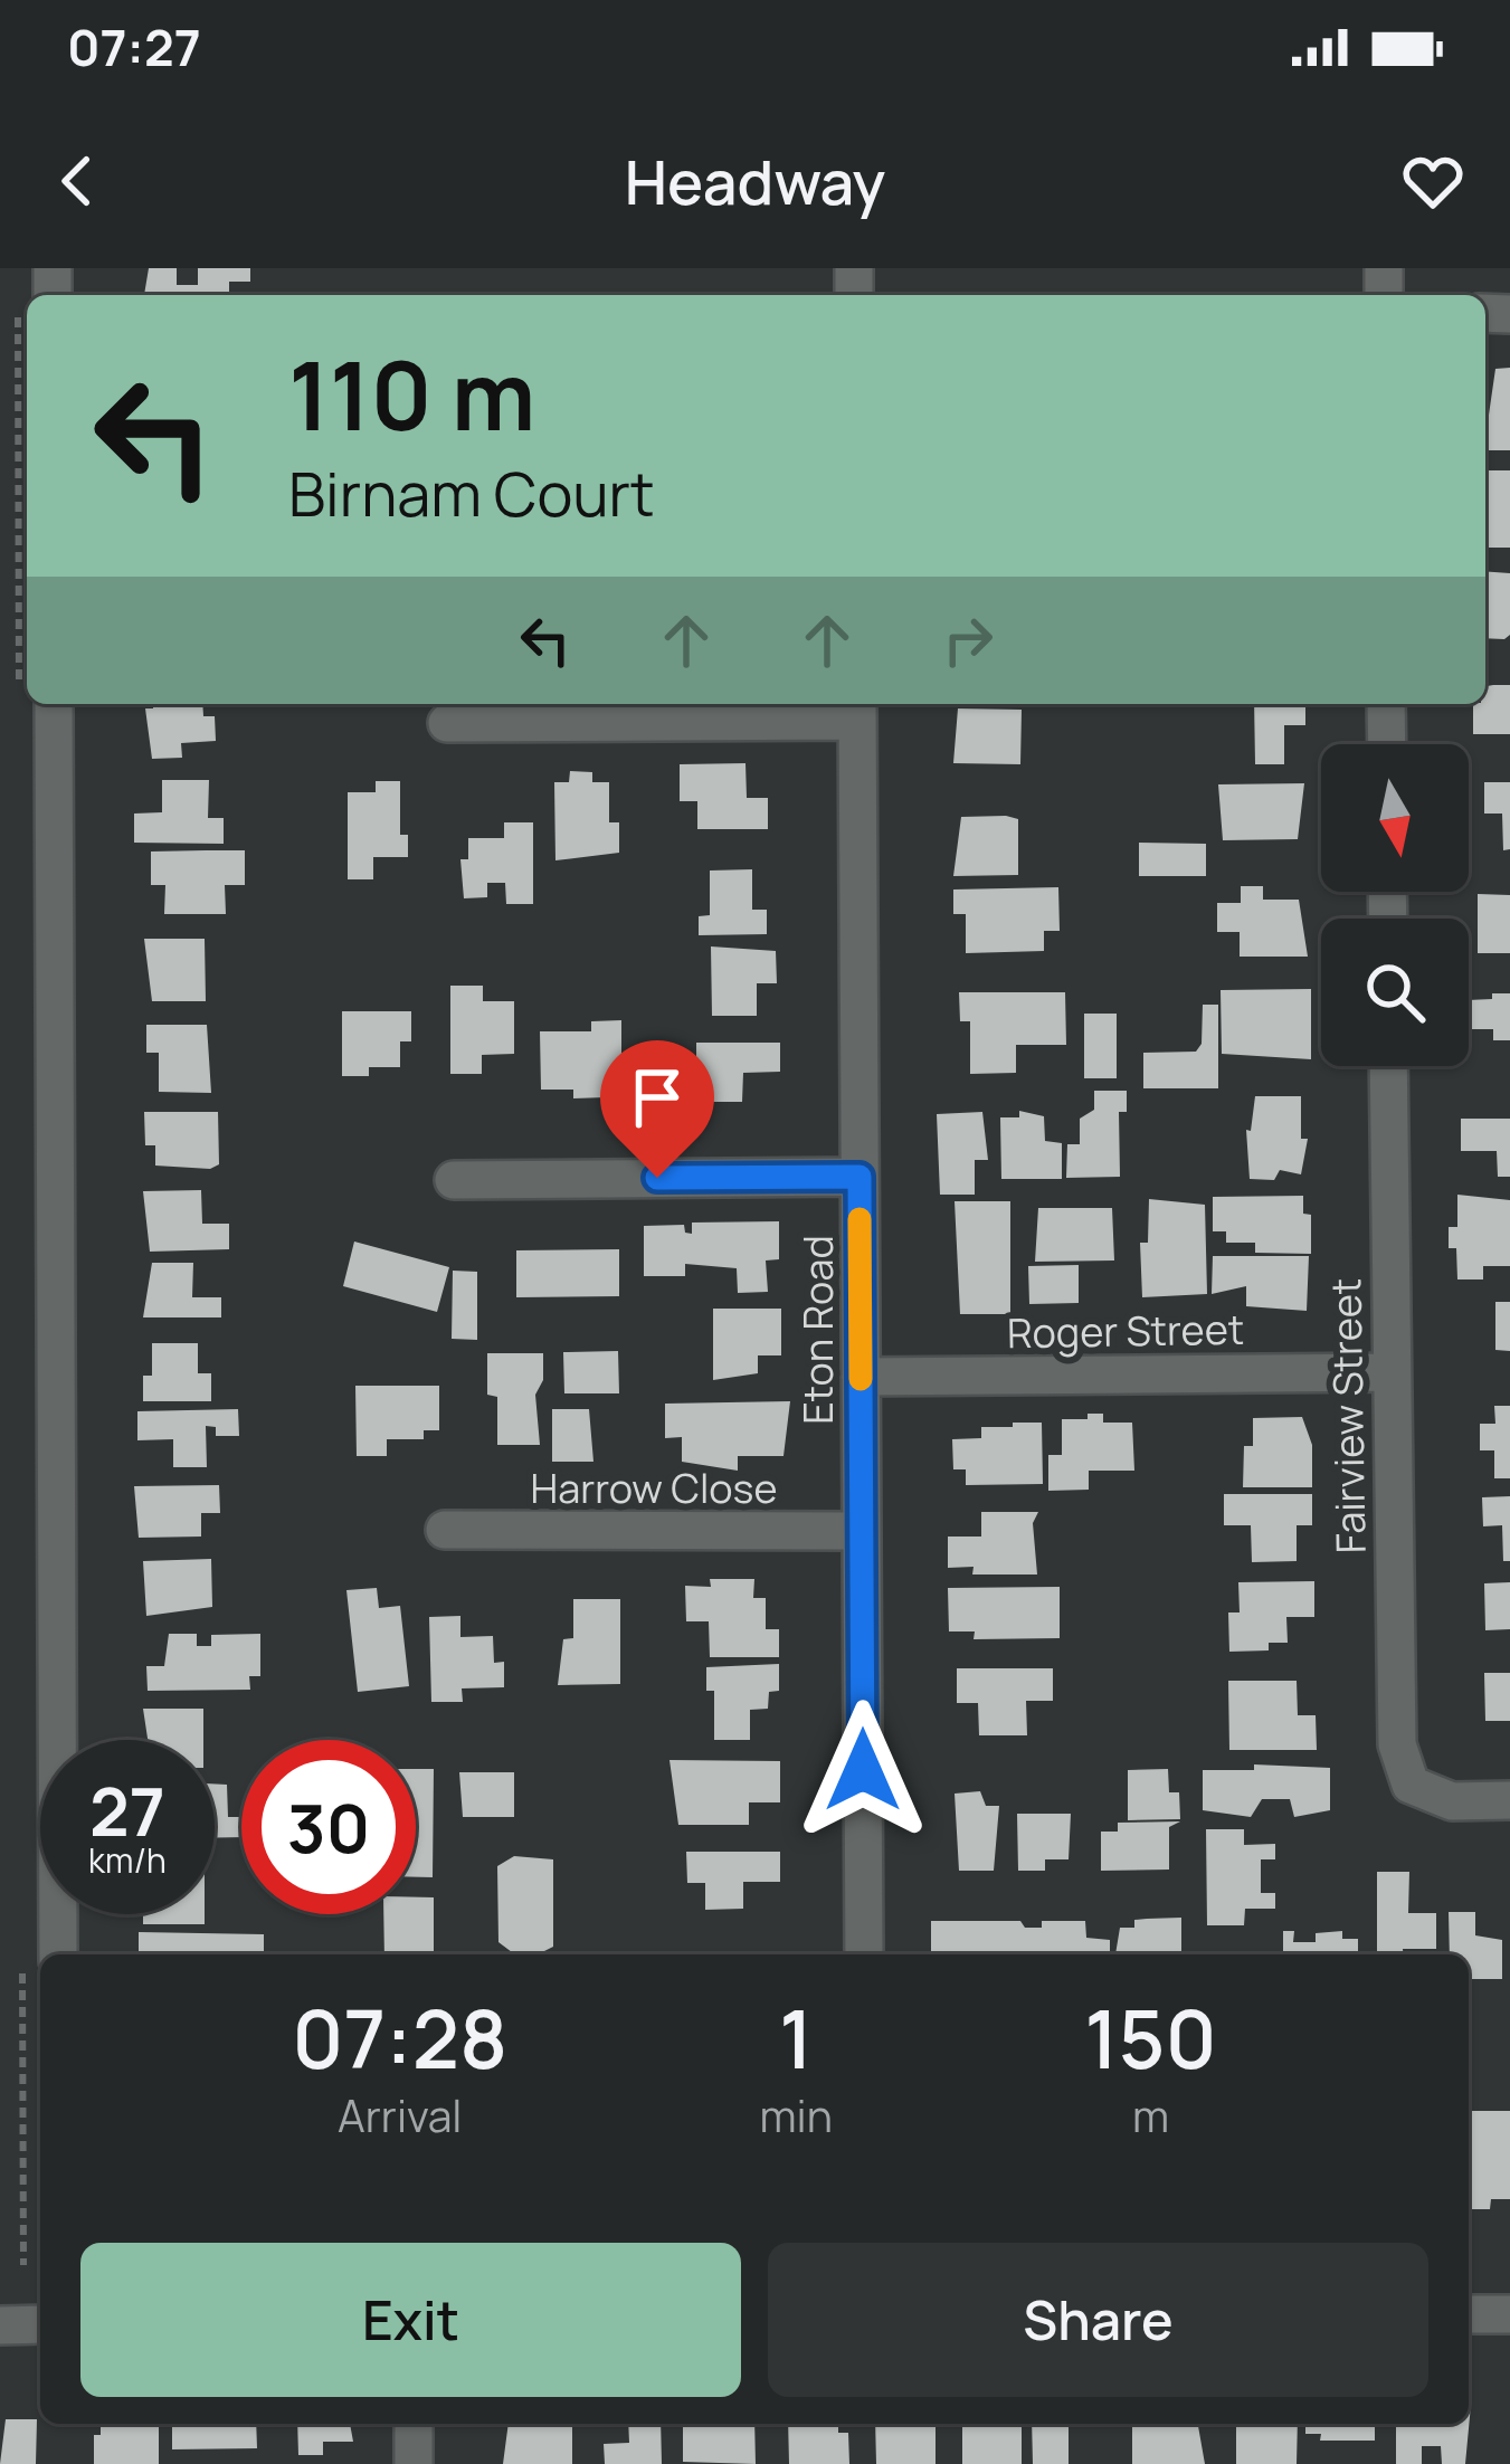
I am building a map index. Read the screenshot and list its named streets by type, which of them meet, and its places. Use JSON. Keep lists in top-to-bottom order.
{
  "streets": {
    "street": [
      "Eton Road",
      "Roger Street",
      "Fairview Street",
      "Harrow Close"
    ]
  },
  "crossings": [
    ["Eton Road", "Roger Street"],
    ["Eton Road", "Harrow Close"],
    ["Roger Street", "Fairview Street"]
  ],
  "north": "bottom",
  "page": {
    "status": "07:27",
    "header": "Headway",
    "turn": ["110 m", "Birnam Court"],
    "speed": "27 km/h",
    "limit": "30",
    "eta": [
      "07:28",
      "Arrival",
      "1",
      "min",
      "150",
      "m"
    ],
    "buttons": ["Exit", "Share"]
  }
}
